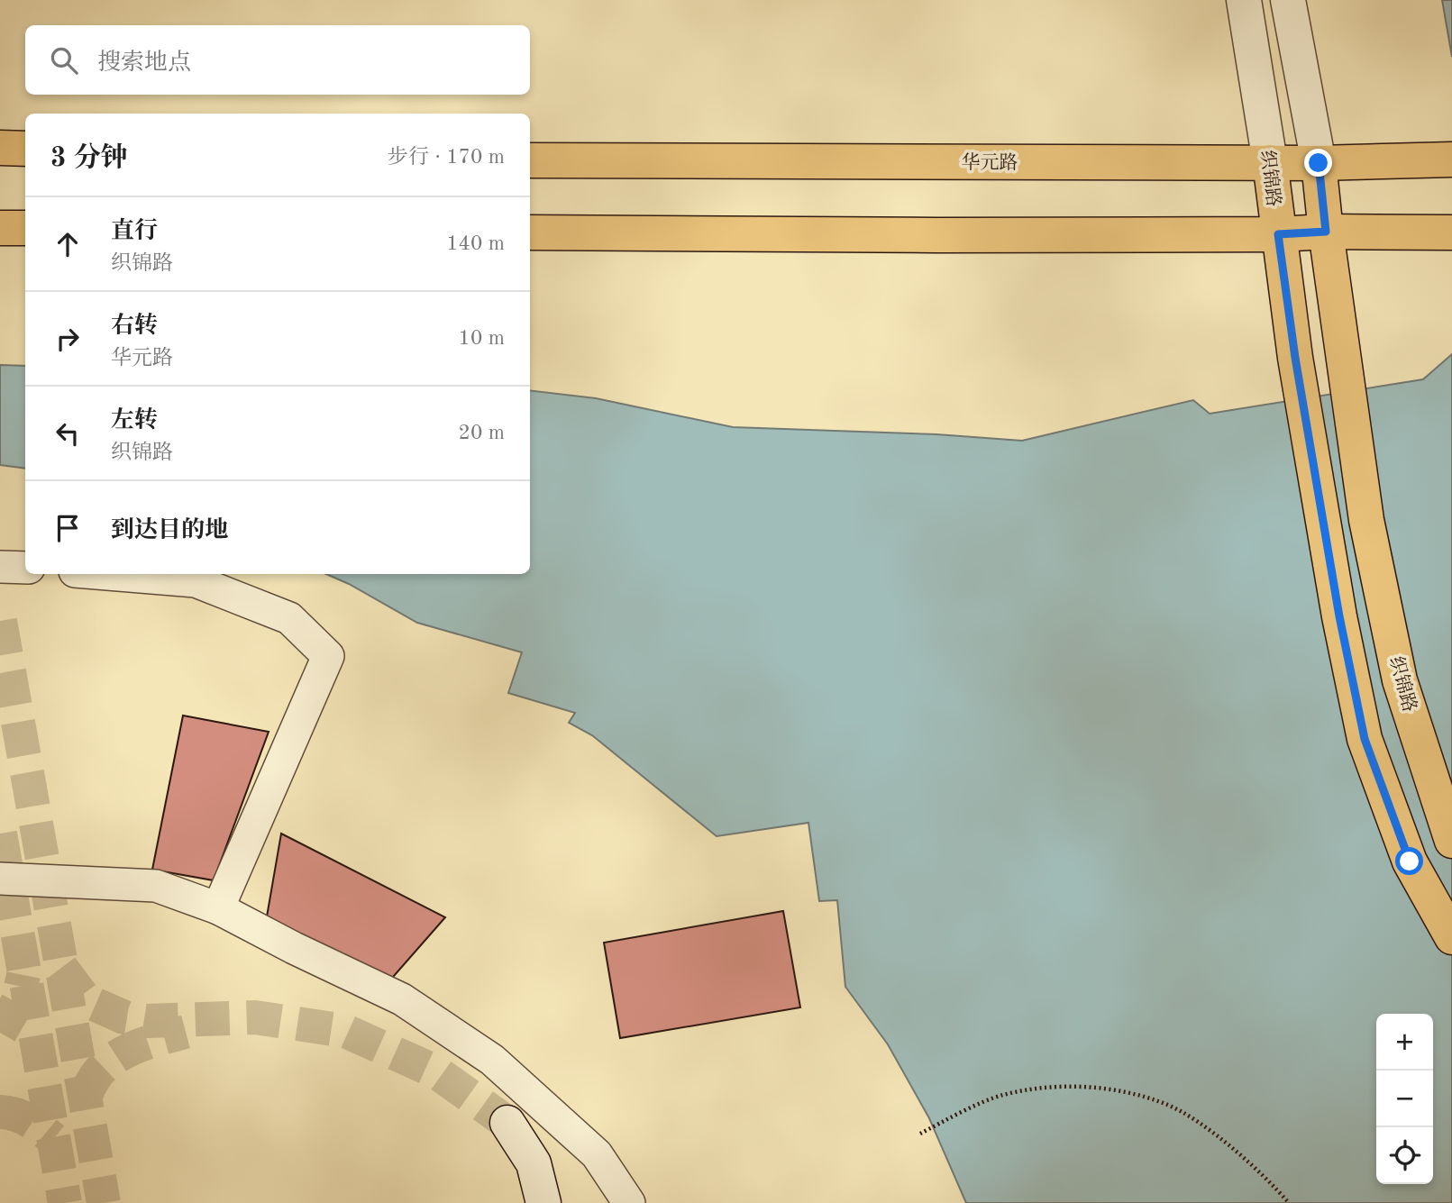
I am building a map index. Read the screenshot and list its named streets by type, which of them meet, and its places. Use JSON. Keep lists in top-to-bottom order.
{
  "streets": {
    "main road": ["华元路", "织锦路"]
  },
  "crossings": [
    ["华元路", "织锦路"]
  ],
  "page": {
    "search": "搜索地点",
    "heading": ["3 分钟", "步行 · 170 m"],
    "list": [
      ["直行", "织锦路", "140 m"],
      ["右转", "华元路", "10 m"],
      ["左转", "织锦路", "20 m"],
      "到达目的地"
    ],
    "map_buttons": ["+", "−"]
  }
}
